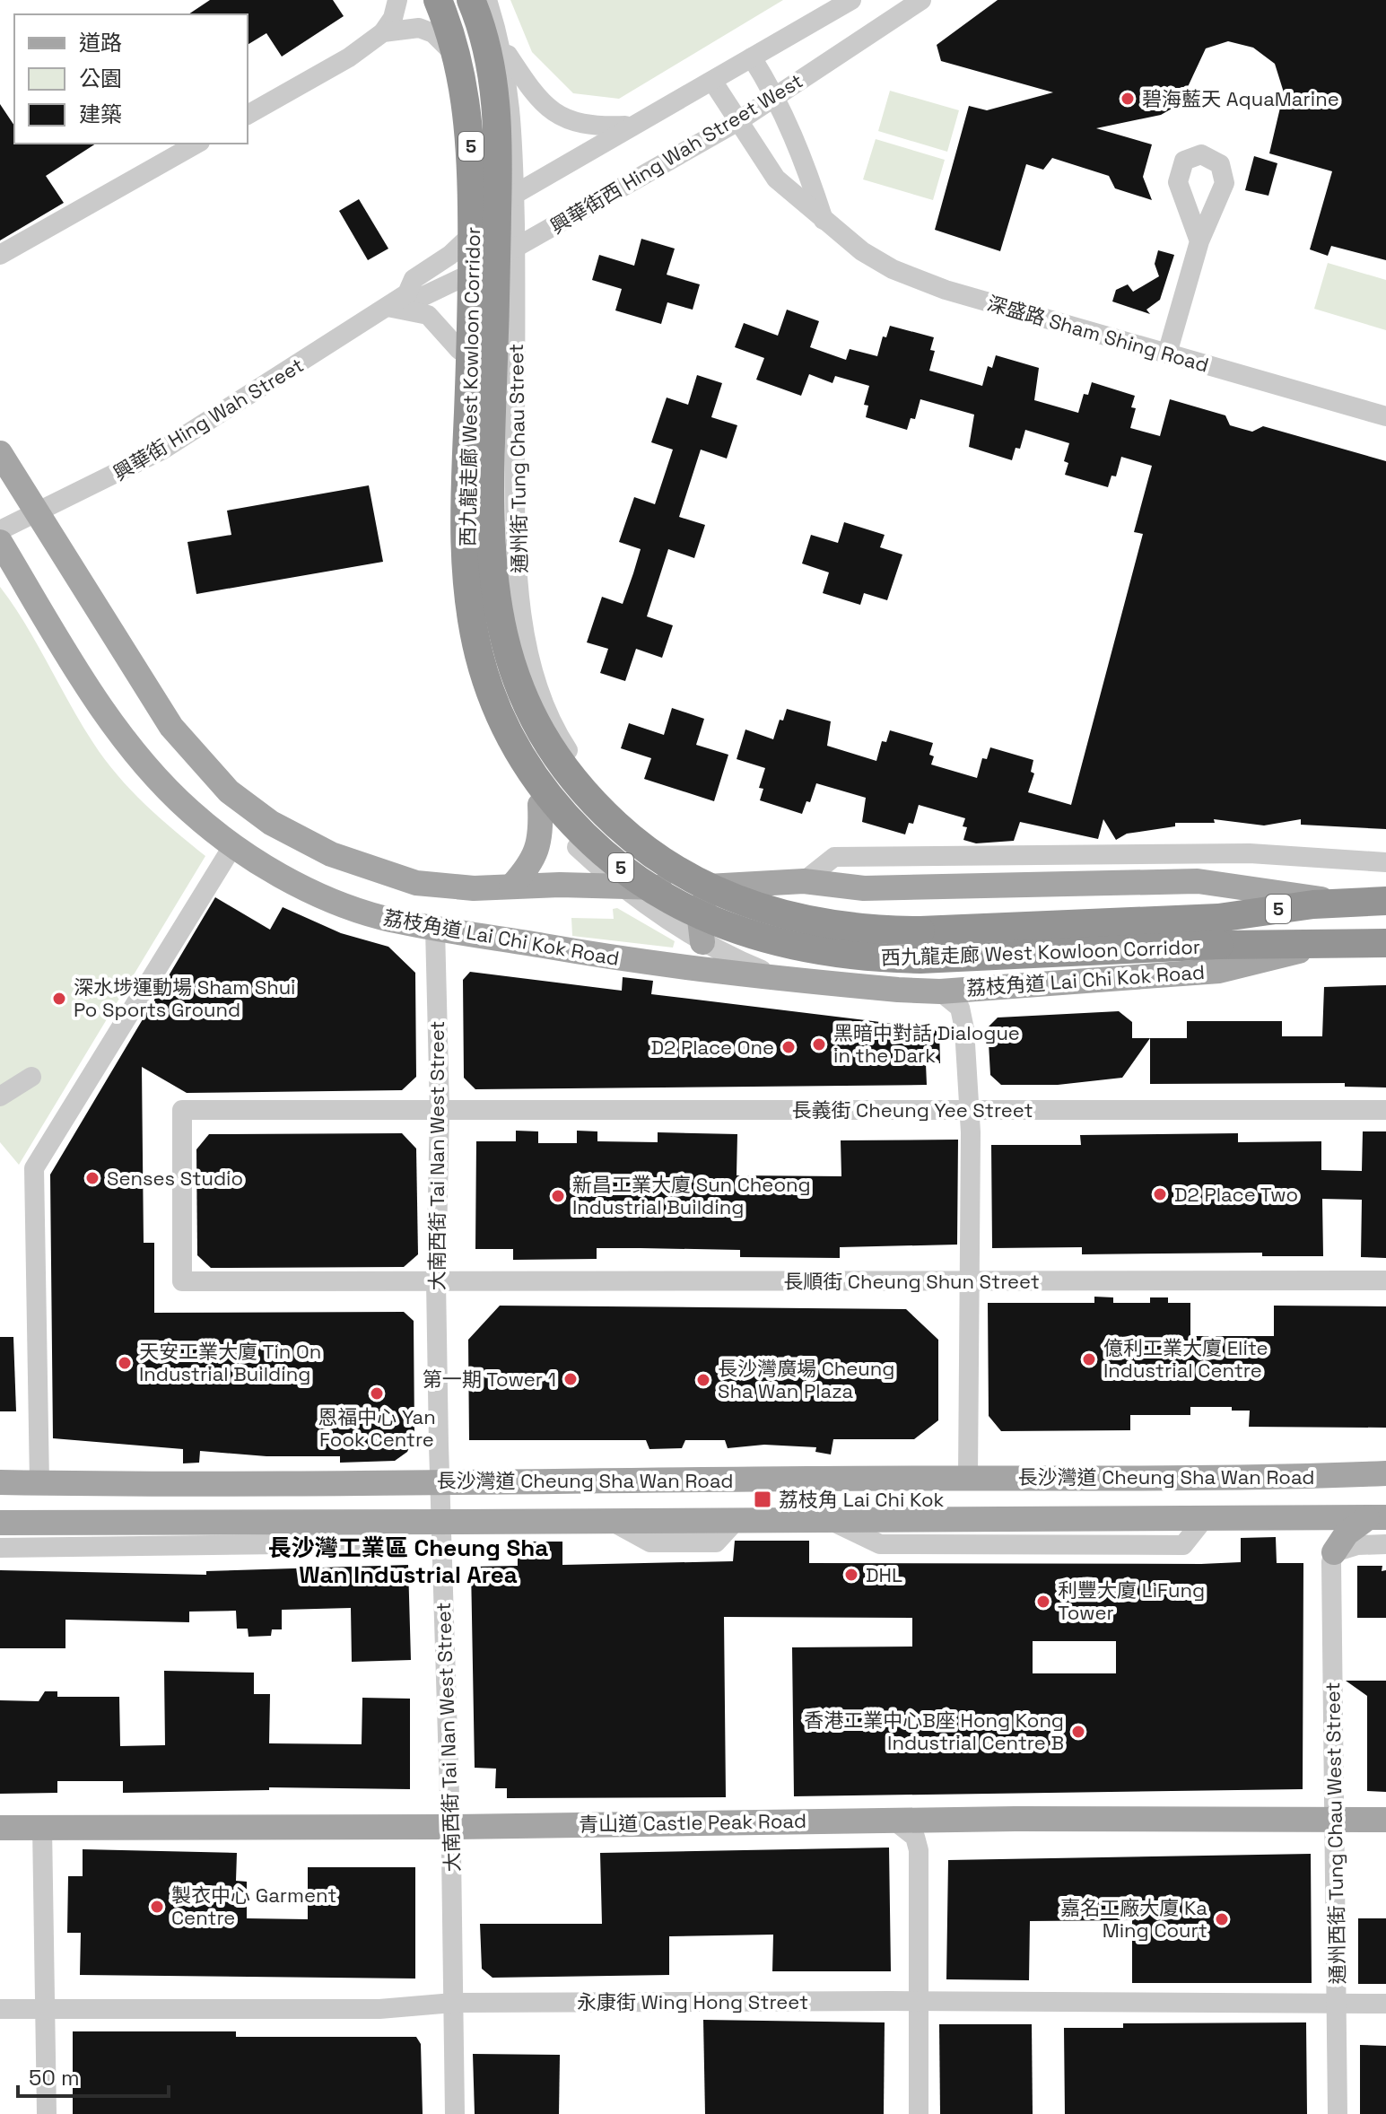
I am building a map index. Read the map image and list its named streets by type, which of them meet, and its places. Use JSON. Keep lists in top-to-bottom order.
{
  "streets": {
    "highway": ["5", "西九龍走廊 West Kowloon Corridor", "荔枝角道 Lai Chi Kok Road"],
    "main road": ["長沙灣道 Cheung Sha Wan Road", "青山道 Castle Peak Road"],
    "street": [
      "興華街西 Hing Wah Street West",
      "深盛路 Sham Shing Road",
      "興華街 Hing Wah Street",
      "通州街 Tung Chau Street",
      "長義街 Cheung Yee Street",
      "大南西街 Tai Nan West Street",
      "長順街 Cheung Shun Street",
      "通州西街 Tung Chau West Street",
      "永康街 Wing Hong Street"
    ]
  },
  "crossings": [
    ["興華街西 Hing Wah Street West", "深盛路 Sham Shing Road"],
    ["興華街西 Hing Wah Street West", "興華街 Hing Wah Street"],
    ["興華街西 Hing Wah Street West", "通州街 Tung Chau Street"],
    ["西九龍走廊 West Kowloon Corridor", "荔枝角道 Lai Chi Kok Road"],
    ["興華街 Hing Wah Street", "荔枝角道 Lai Chi Kok Road"],
    ["通州街 Tung Chau Street", "荔枝角道 Lai Chi Kok Road"],
    ["荔枝角道 Lai Chi Kok Road", "大南西街 Tai Nan West Street"],
    ["長義街 Cheung Yee Street", "大南西街 Tai Nan West Street"],
    ["長義街 Cheung Yee Street", "長順街 Cheung Shun Street"],
    ["大南西街 Tai Nan West Street", "長順街 Cheung Shun Street"],
    ["大南西街 Tai Nan West Street", "長沙灣道 Cheung Sha Wan Road"],
    ["大南西街 Tai Nan West Street", "青山道 Castle Peak Road"],
    ["大南西街 Tai Nan West Street", "永康街 Wing Hong Street"],
    ["青山道 Castle Peak Road", "通州西街 Tung Chau West Street"],
    ["通州西街 Tung Chau West Street", "永康街 Wing Hong Street"]
  ],
  "districts": ["長沙灣工業區 Cheung Sha Wan Industrial Area"],
  "places": {
    "other": [
      "碧海藍天 AquaMarine",
      "深水埗運動場 Sham Shui Po Sports Ground",
      "黑暗中對話 Dialogue in the Dark",
      "D2 Place One",
      "Senses Studio",
      "D2 Place Two",
      "新昌工業大廈 Sun Cheong Industrial Building",
      "億利工業大廈 Elite Industrial Centre",
      "天安工業大廈 Tin On Industrial Building",
      "第一期 Tower 1",
      "長沙灣廣場 Cheung Sha Wan Plaza",
      "恩福中心 Yan Fook Centre",
      "DHL",
      "利豐大廈 LiFung Tower",
      "香港工業中心B座 Hong Kong Industrial Centre B",
      "製衣中心 Garment Centre",
      "嘉名工廠大廈 Ka Ming Court"
    ],
    "transit": ["荔枝角 Lai Chi Kok"]
  },
  "legend": ["道路", "公園", "建築"],
  "scale_bar": "50 m"
}
